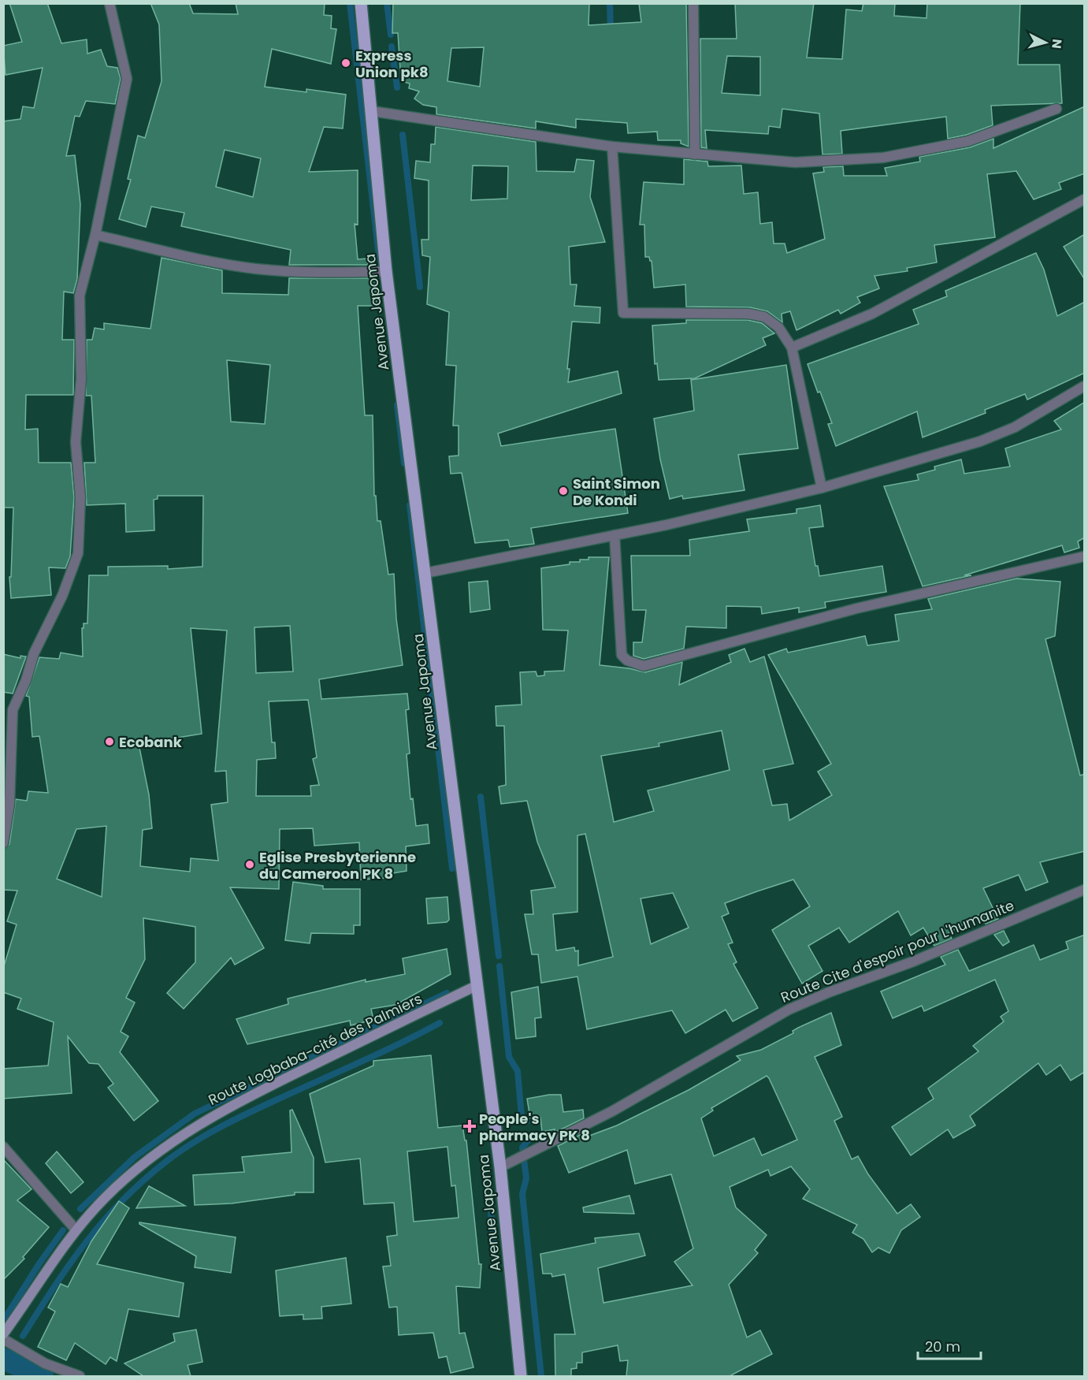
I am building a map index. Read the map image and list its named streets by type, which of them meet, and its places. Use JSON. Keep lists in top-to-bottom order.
{
  "streets": {
    "main road": ["Avenue Japoma", "Route Logbaba-cité des Palmiers"],
    "street": ["Route Cite d'espoir pour L'humanite"]
  },
  "crossings": [
    ["Avenue Japoma", "Route Cite d'espoir pour L'humanite"],
    ["Avenue Japoma", "Route Logbaba-cité des Palmiers"]
  ],
  "places": {
    "other": [
      "Express Union pk8",
      "Saint Simon De Kondi",
      "Ecobank",
      "Eglise Presbyterienne du Cameroon PK 8"
    ],
    "health": ["People's pharmacy PK 8"]
  },
  "scale_bar": "20 m",
  "north": "right"
}
